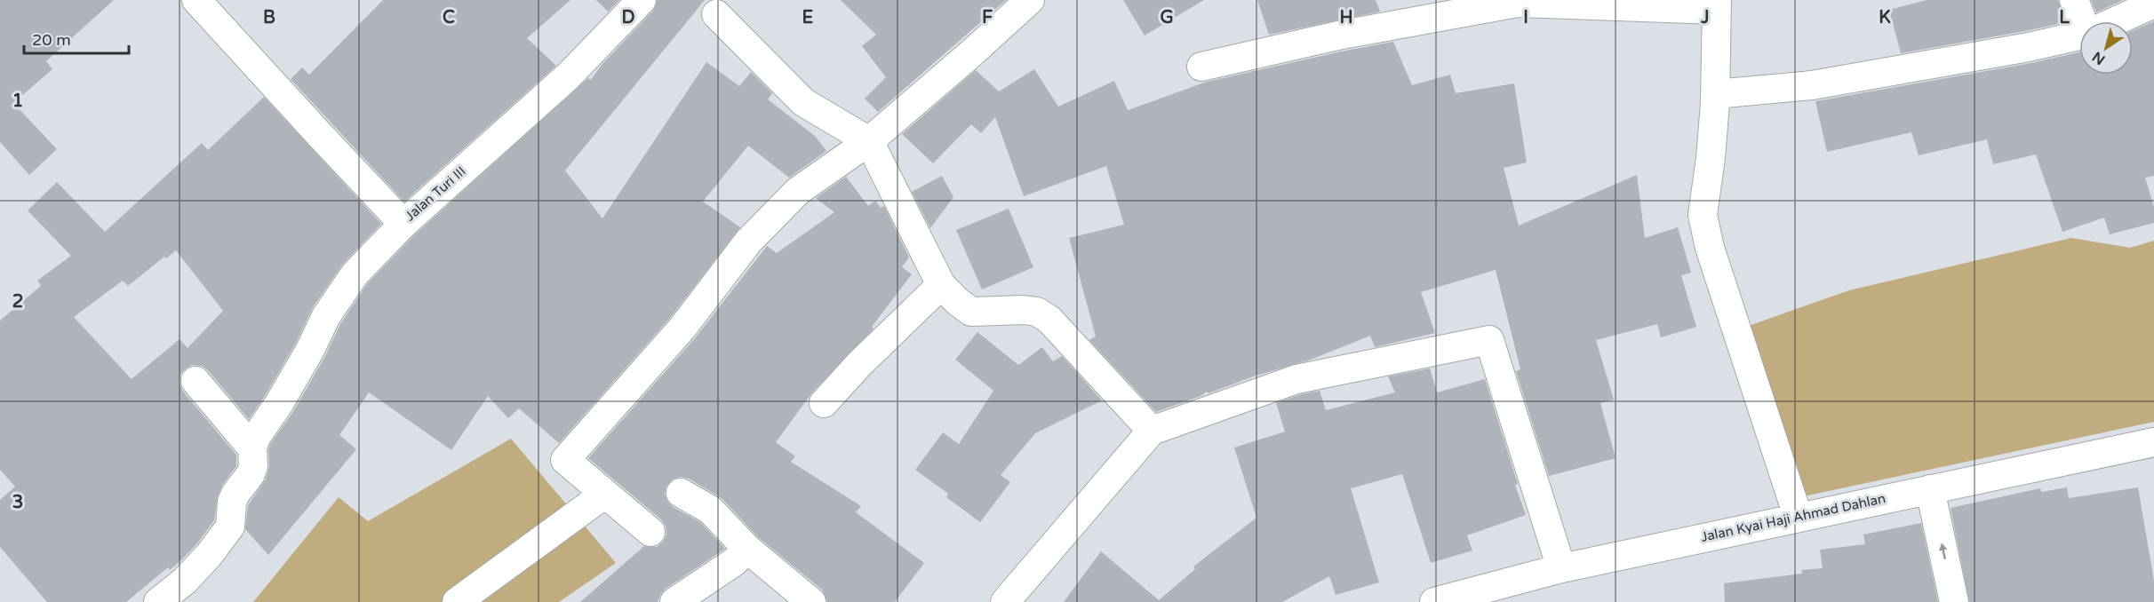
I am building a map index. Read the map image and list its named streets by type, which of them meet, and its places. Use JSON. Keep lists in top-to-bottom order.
{
  "streets": {
    "street": ["Jalan Turi III", "Jalan Kyai Haji Ahmad Dahlan"]
  },
  "scale_bar": "20 m",
  "north": "bottom left",
  "grid": {
    "columns": [
      "B",
      "C",
      "D",
      "E",
      "F",
      "G",
      "H",
      "I",
      "J",
      "K",
      "L"
    ],
    "rows": ["1", "2", "3"]
  }
}
